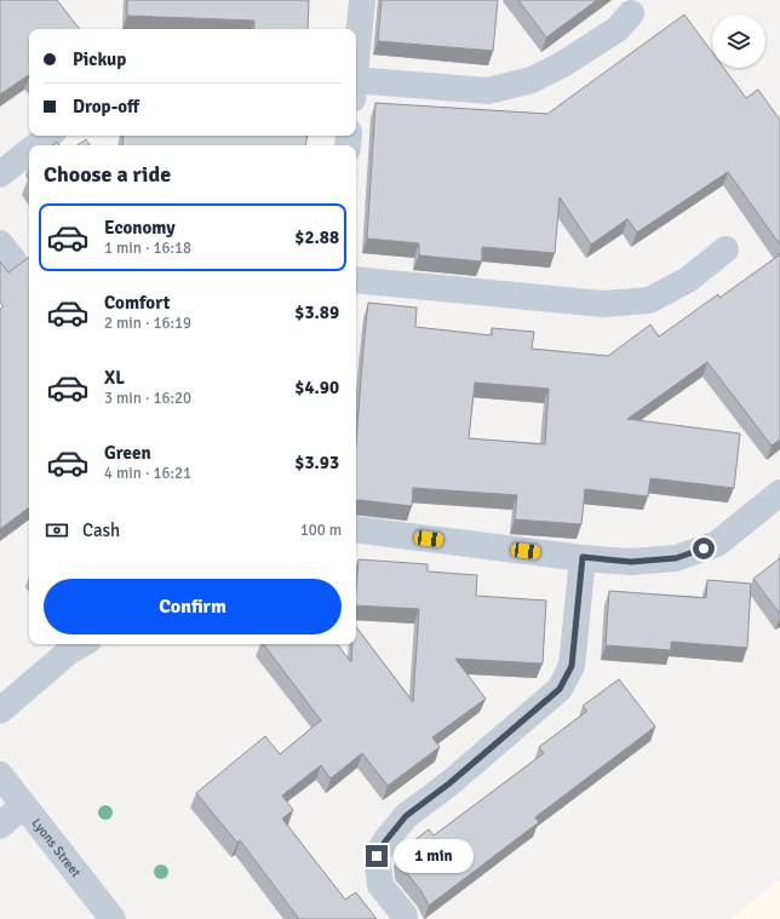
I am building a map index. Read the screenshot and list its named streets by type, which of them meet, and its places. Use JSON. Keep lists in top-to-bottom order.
{
  "streets": {
    "street": ["Lyons Street"]
  },
  "page": {
    "banner": ["Pickup", "Drop-off"],
    "heading": "Choose a ride",
    "list": [
      {
        "name": "Economy",
        "note": "1 min · 16:18",
        "value": "$2.88"
      },
      {
        "name": "Comfort",
        "note": "2 min · 16:19",
        "value": "$3.89"
      },
      {
        "name": "XL",
        "note": "3 min · 16:20",
        "value": "$4.90"
      },
      {
        "name": "Green",
        "note": "4 min · 16:21",
        "value": "$3.93"
      }
    ],
    "pay": ["Cash", "100 m"],
    "buttons": "Confirm",
    "bubble": "1 min"
  }
}
